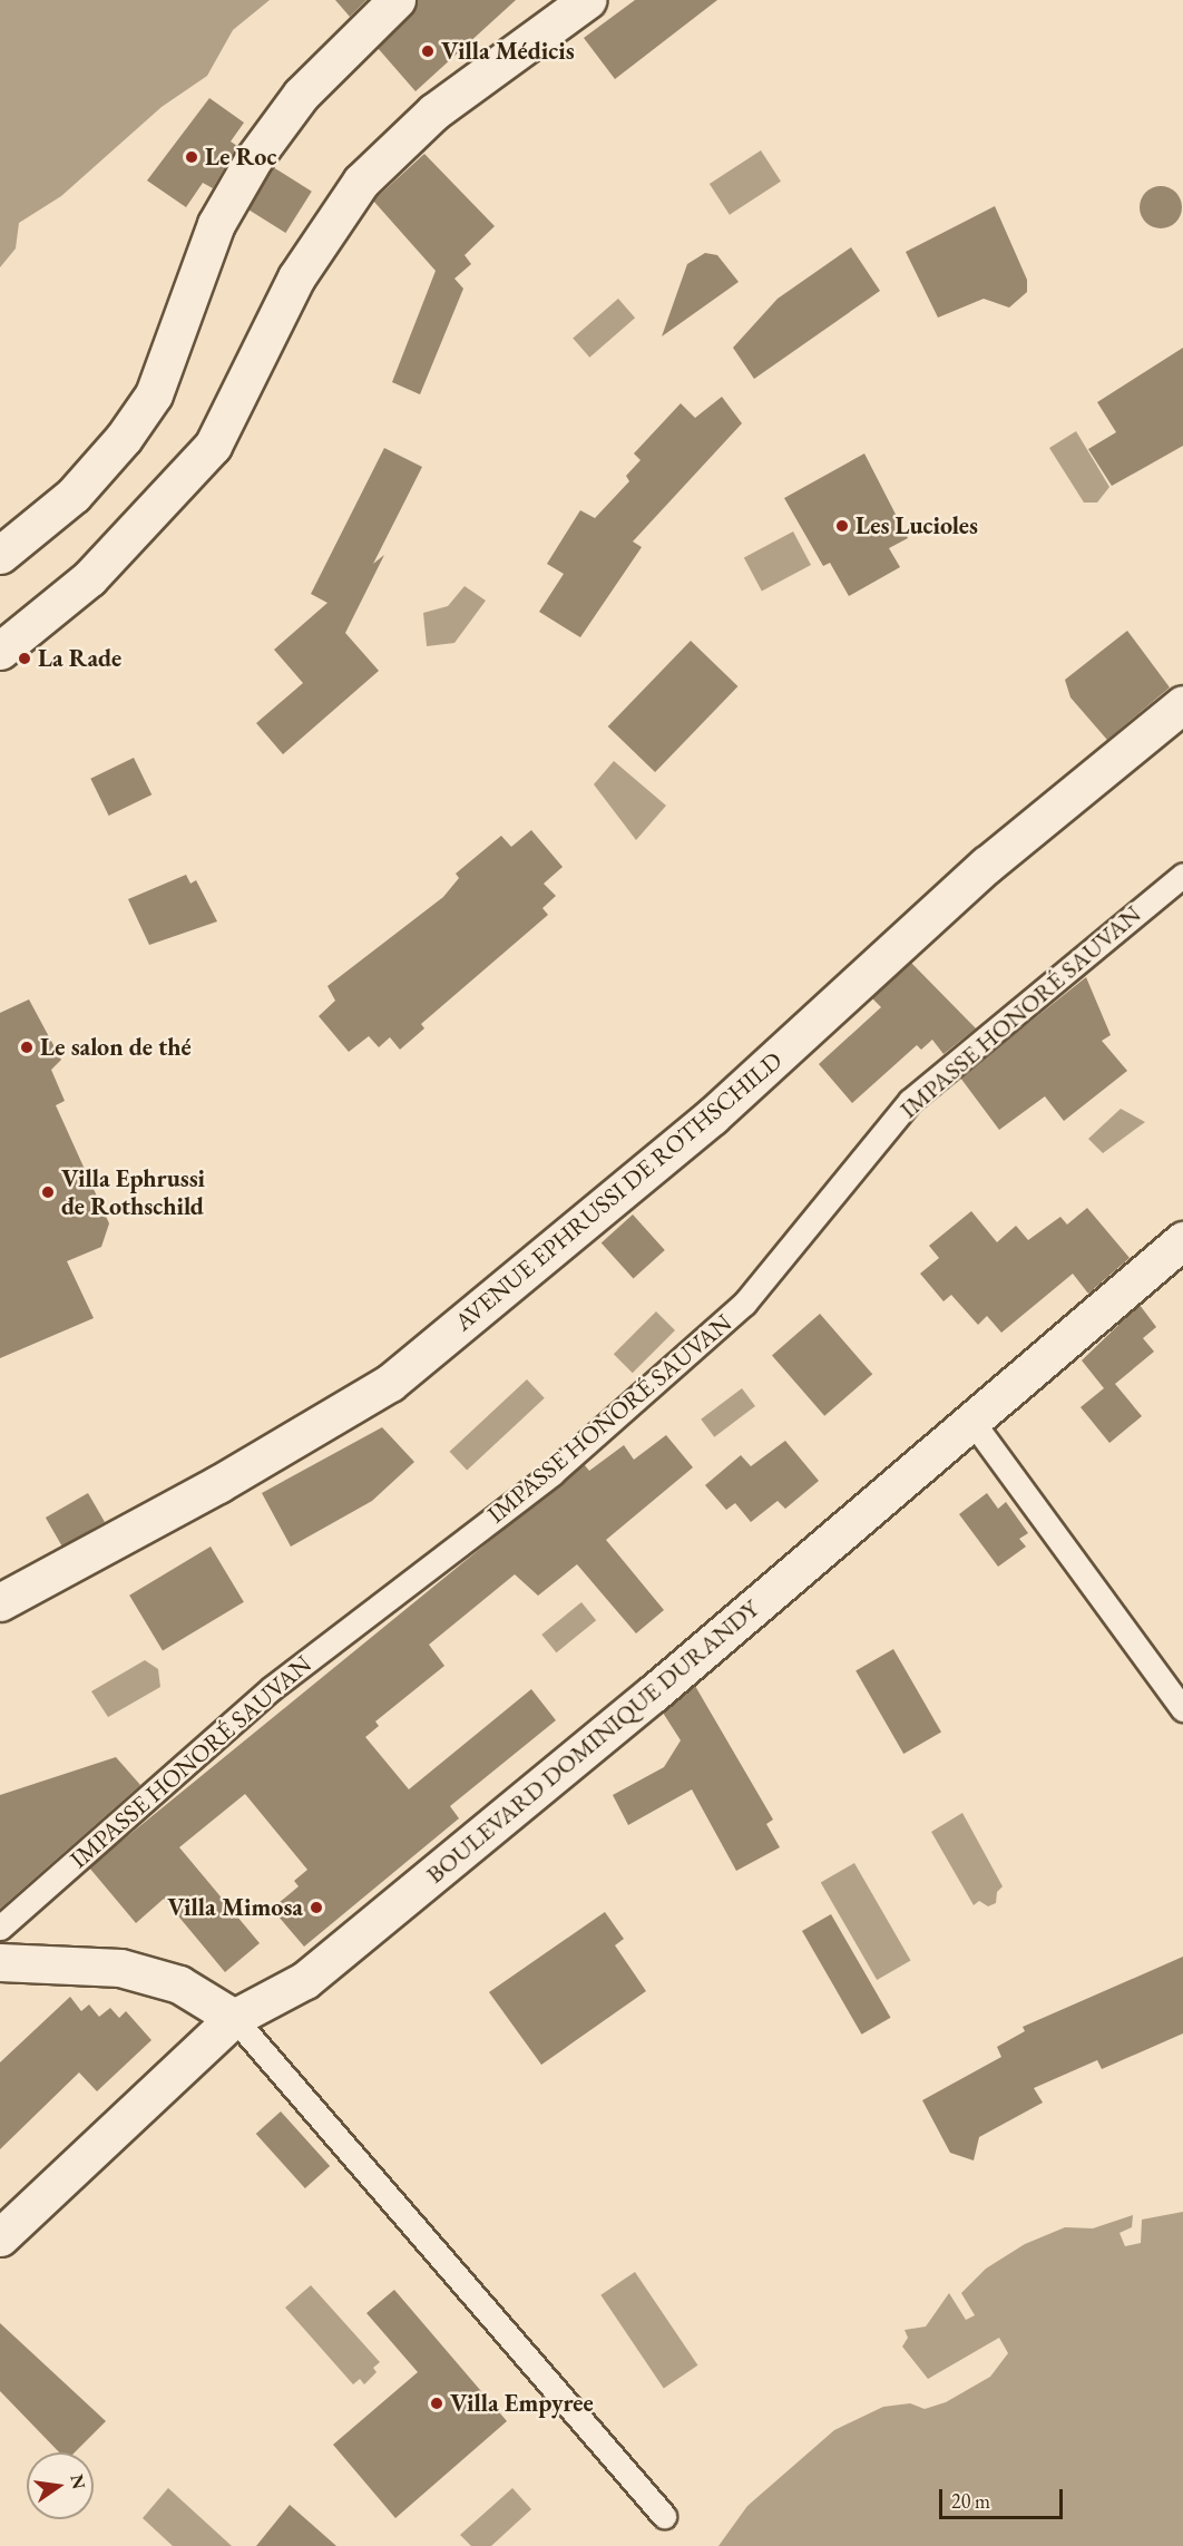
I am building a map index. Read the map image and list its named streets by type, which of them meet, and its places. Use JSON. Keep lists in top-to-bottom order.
{
  "streets": {
    "street": ["AVENUE EPHRUSSI DE ROTHSCHILD", "BOULEVARD DOMINIQUE DURANDY"],
    "lane": ["IMPASSE HONORÉ SAUVAN"]
  },
  "places": [
    "Villa Médicis",
    "Le Roc",
    "Les Lucioles",
    "La Rade",
    "Le salon de thé",
    "Villa Ephrussi de Rothschild",
    "Villa Mimosa",
    "Villa Empyree"
  ],
  "scale_bar": "20 m",
  "north": "right"
}
